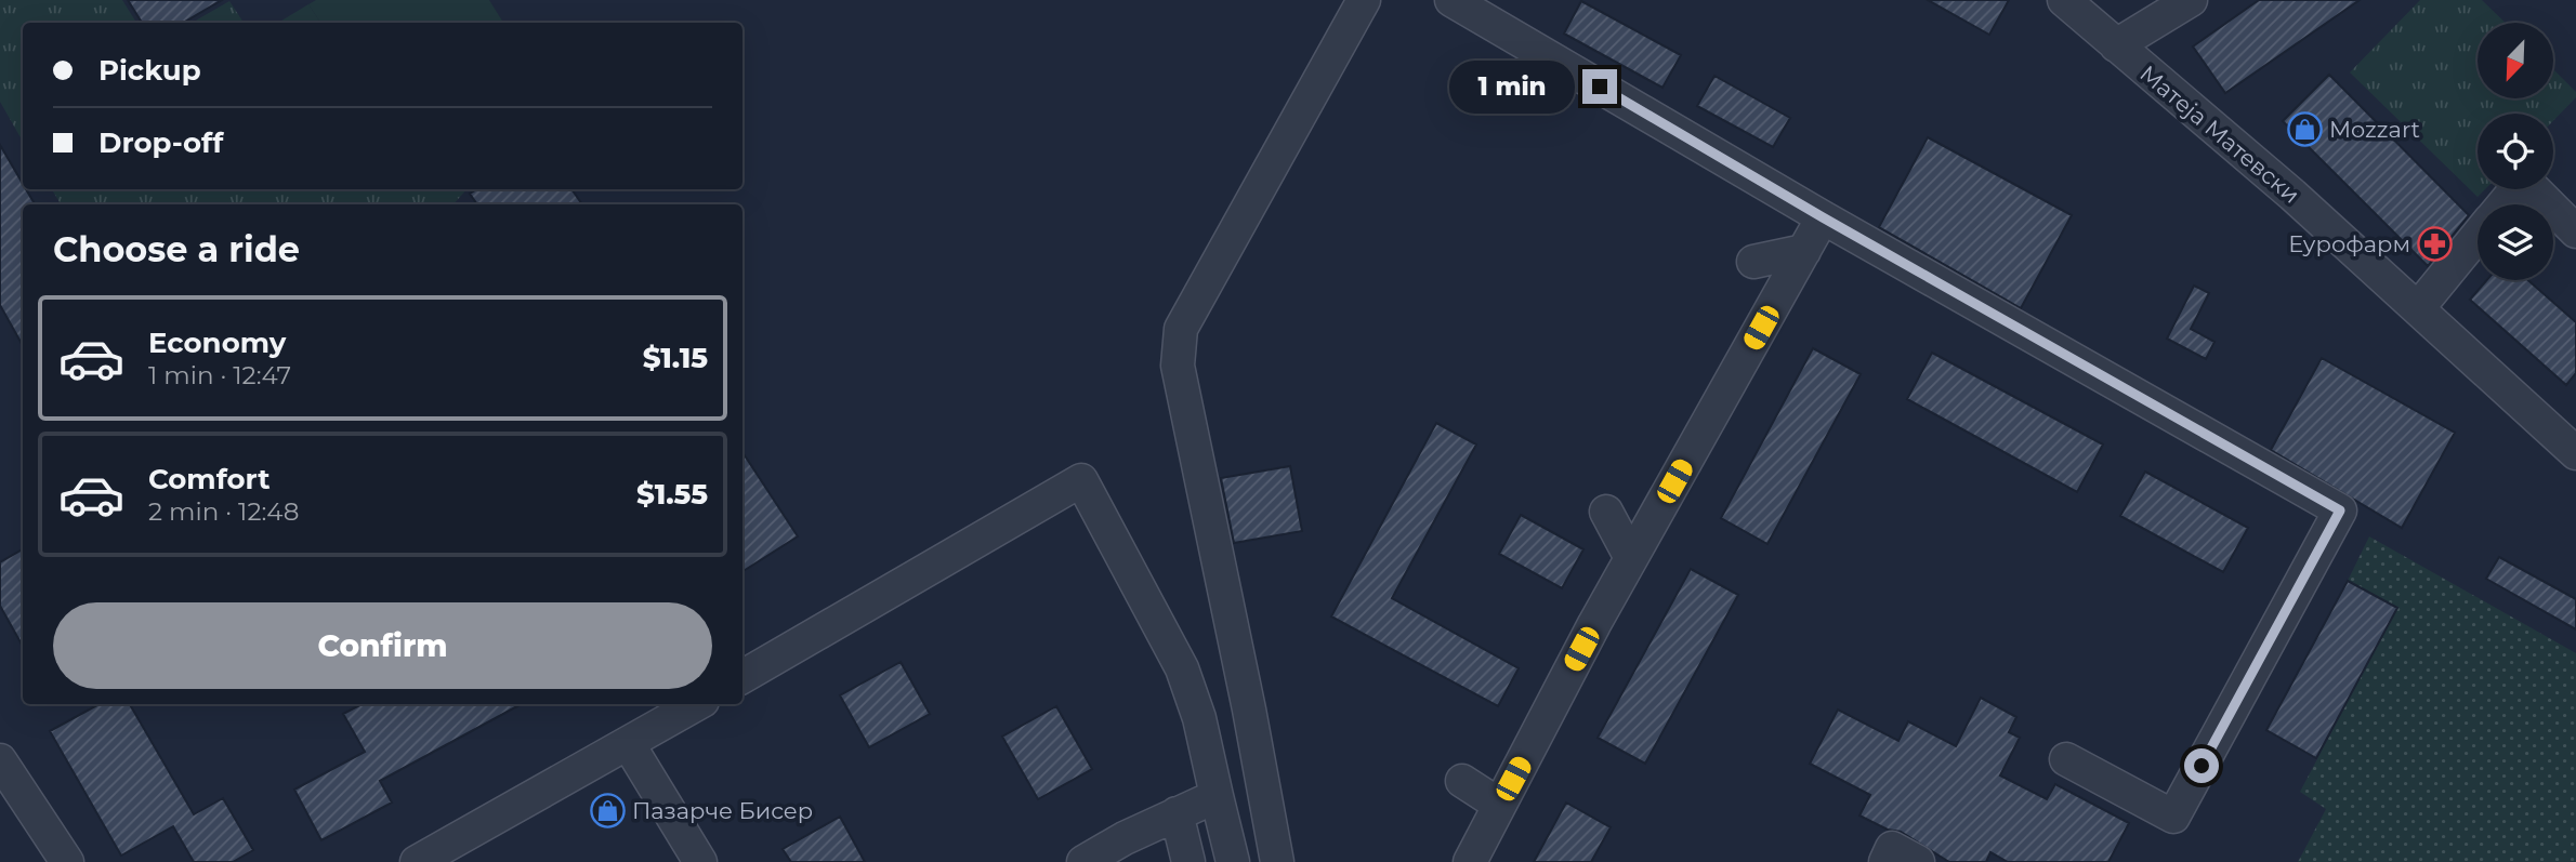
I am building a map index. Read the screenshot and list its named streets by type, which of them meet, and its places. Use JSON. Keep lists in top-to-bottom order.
{
  "streets": {
    "street": ["Матеја Матевски"]
  },
  "places": {
    "shop": ["Mozzart", "Пазарче Бисер"],
    "pharmacy": ["Еурофарм"]
  },
  "north": "bottom left",
  "page": {
    "banner": ["Pickup", "Drop-off"],
    "bubble": "1 min",
    "heading": "Choose a ride",
    "list": [
      {
        "name": "Economy",
        "note": "1 min · 12:47",
        "value": "$1.15"
      },
      {
        "name": "Comfort",
        "note": "2 min · 12:48",
        "value": "$1.55"
      }
    ],
    "buttons": "Confirm"
  }
}
